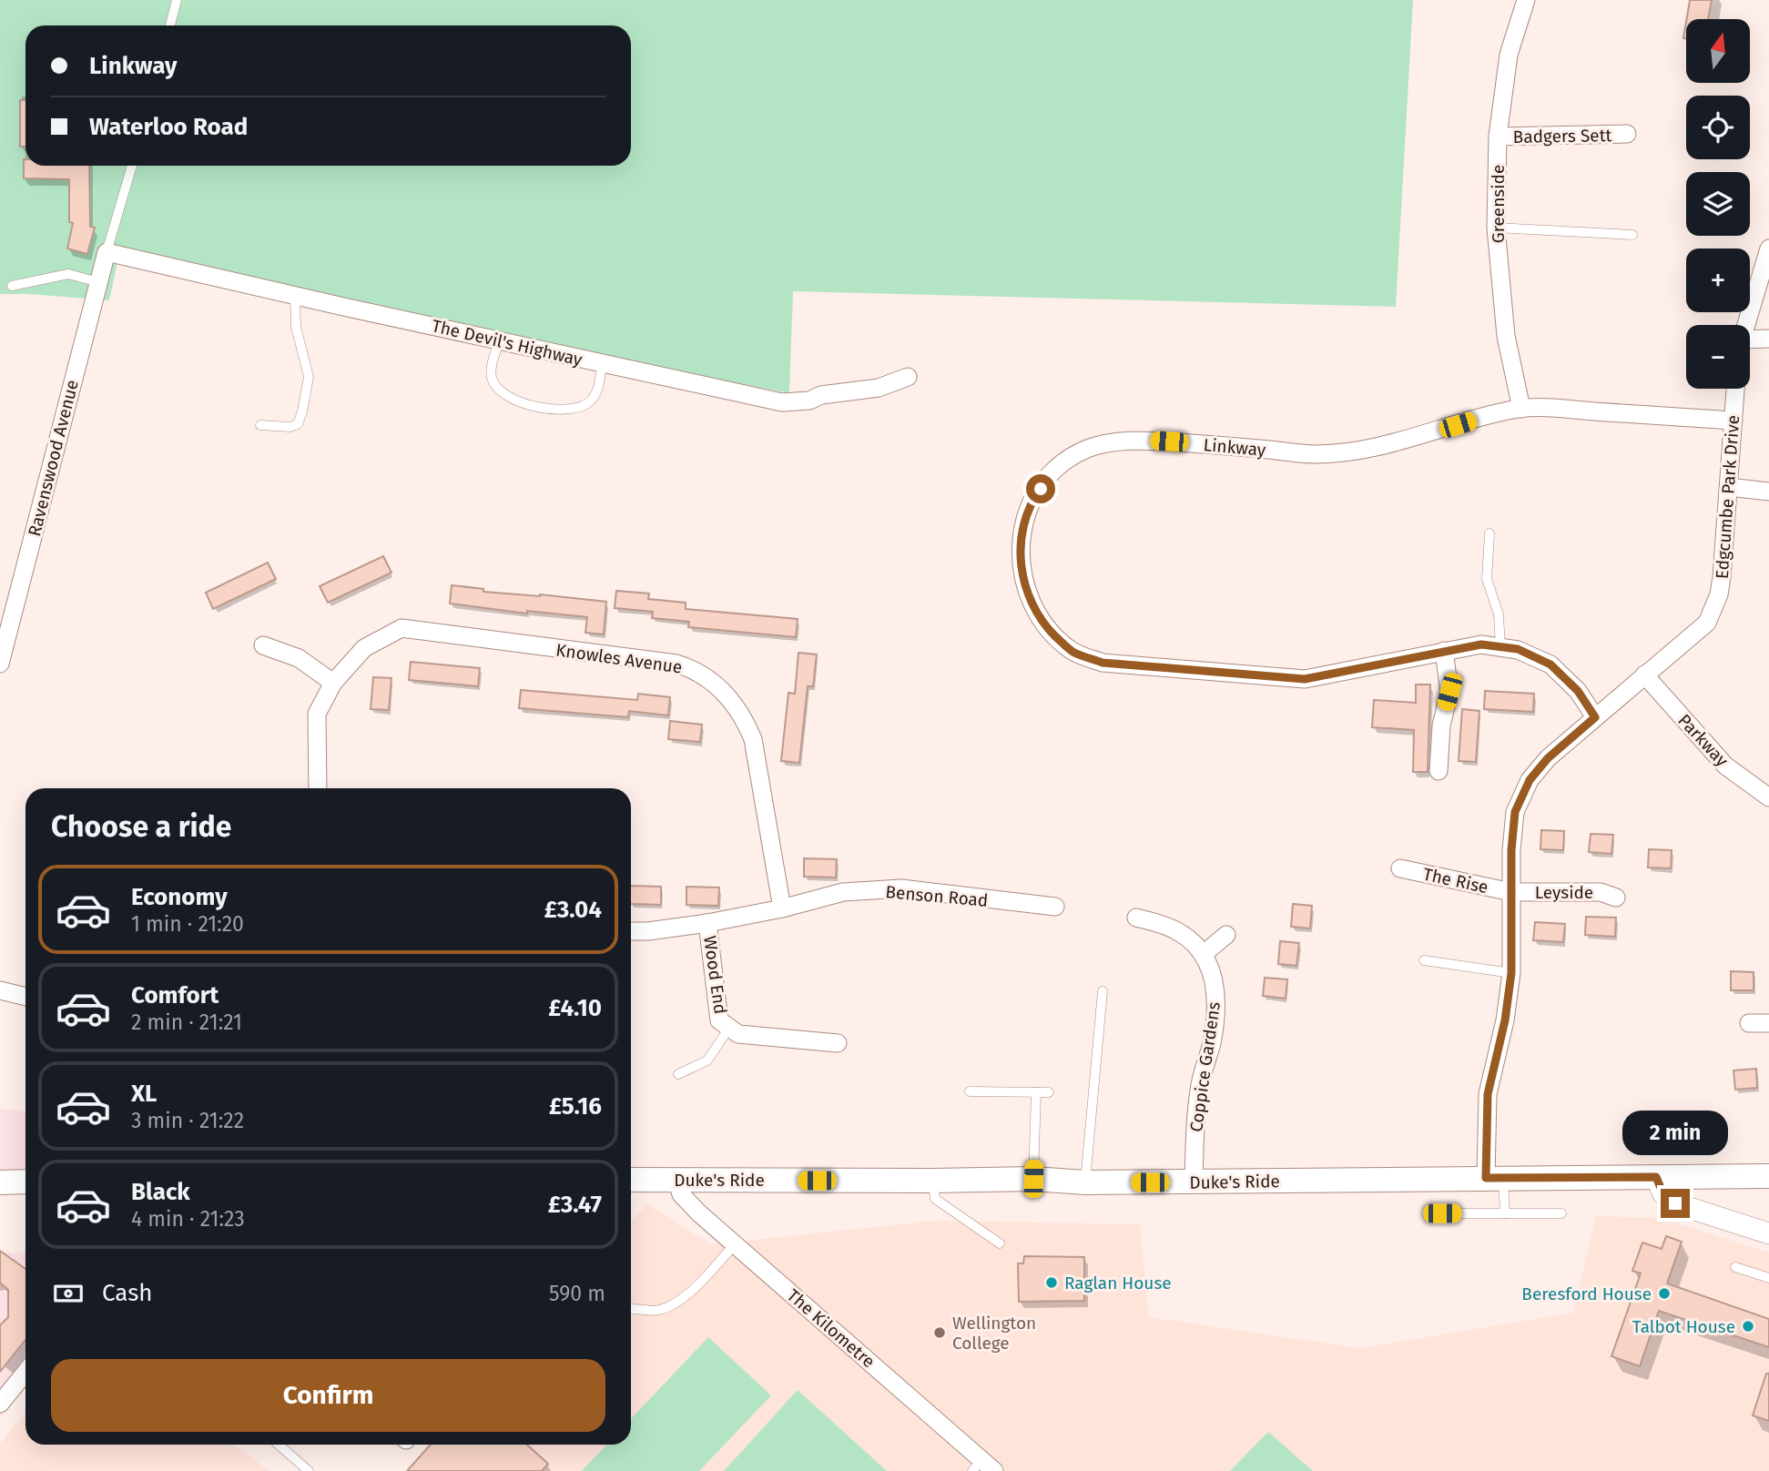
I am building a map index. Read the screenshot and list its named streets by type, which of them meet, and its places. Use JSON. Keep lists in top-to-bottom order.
{
  "streets": {
    "main road": ["Duke's Ride"],
    "street": [
      "Badgers Sett",
      "Greenside",
      "The Devil's Highway",
      "Linkway",
      "Ravenswood Avenue",
      "Edgcumbe Park Drive",
      "Knowles Avenue",
      "Parkway",
      "The Rise",
      "Leyside",
      "Benson Road",
      "Wood End",
      "Coppice Gardens",
      "The Kilometre"
    ]
  },
  "crossings": [
    ["Badgers Sett", "Greenside"],
    ["Greenside", "Linkway"],
    ["The Devil's Highway", "Ravenswood Avenue"],
    ["Linkway", "Edgcumbe Park Drive"],
    ["Edgcumbe Park Drive", "Parkway"],
    ["Edgcumbe Park Drive", "The Rise"],
    ["Edgcumbe Park Drive", "Leyside"],
    ["Edgcumbe Park Drive", "Duke's Ride"],
    ["Knowles Avenue", "Benson Road"],
    ["The Rise", "Leyside"],
    ["Coppice Gardens", "Duke's Ride"],
    ["Duke's Ride", "The Kilometre"]
  ],
  "places": [
    "Raglan House",
    "Beresford House",
    "Talbot House",
    "Wellington College"
  ],
  "north": "top",
  "page": {
    "map_buttons": ["+", "−"],
    "banner": ["Linkway", "Waterloo Road"],
    "heading": "Choose a ride",
    "list": [
      {
        "name": "Economy",
        "note": "1 min · 21:20",
        "value": "£3.04"
      },
      {
        "name": "Comfort",
        "note": "2 min · 21:21",
        "value": "£4.10"
      },
      {
        "name": "XL",
        "note": "3 min · 21:22",
        "value": "£5.16"
      },
      {
        "name": "Black",
        "note": "4 min · 21:23",
        "value": "£3.47"
      }
    ],
    "bubble": "2 min",
    "pay": ["Cash", "590 m"],
    "buttons": "Confirm"
  }
}
